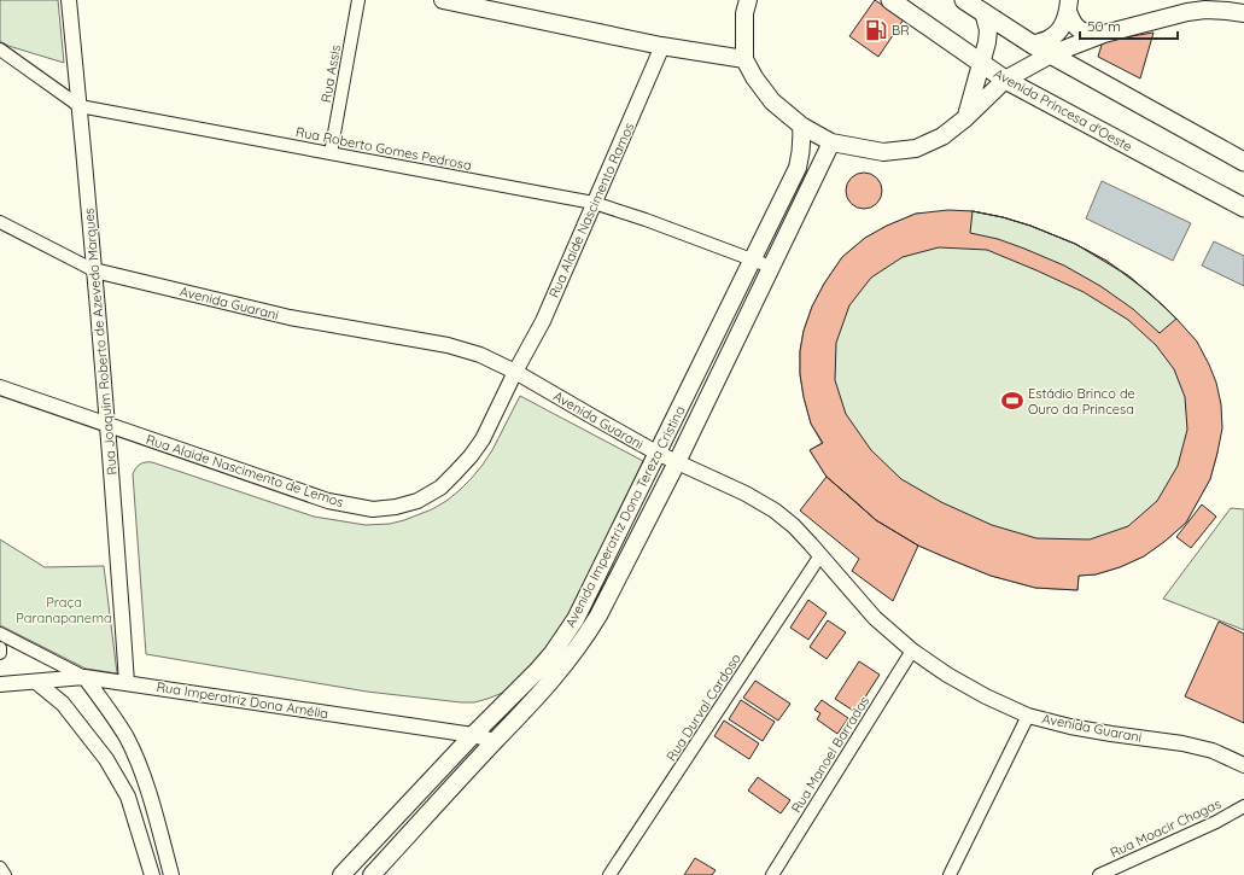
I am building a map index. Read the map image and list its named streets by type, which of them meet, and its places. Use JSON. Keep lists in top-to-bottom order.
{
  "streets": {
    "main road": ["Avenida Princesa d'Oeste", "Avenida Imperatriz Dona Tereza Cristina"],
    "street": [
      "Rua Assis",
      "Rua Roberto Gomes Pedrosa",
      "Rua Alaíde Nascimento Ramos",
      "Avenida Guarani",
      "Rua Joaquim Roberto de Azevedo Marques",
      "Rua Alaide Nascimento de Lemos",
      "Rua Imperatriz Dona Amélia",
      "Rua Durval Cardoso",
      "Rua Manoel Barradas",
      "Rua Moacir Chagas"
    ]
  },
  "crossings": [
    ["Rua Assis", "Rua Roberto Gomes Pedrosa"],
    ["Rua Roberto Gomes Pedrosa", "Rua Alaíde Nascimento Ramos"],
    ["Rua Roberto Gomes Pedrosa", "Rua Joaquim Roberto de Azevedo Marques"],
    ["Rua Roberto Gomes Pedrosa", "Avenida Imperatriz Dona Tereza Cristina"],
    ["Rua Alaíde Nascimento Ramos", "Avenida Guarani"],
    ["Rua Alaíde Nascimento Ramos", "Rua Alaide Nascimento de Lemos"],
    ["Avenida Guarani", "Rua Joaquim Roberto de Azevedo Marques"],
    ["Avenida Guarani", "Rua Alaide Nascimento de Lemos"],
    ["Avenida Guarani", "Avenida Imperatriz Dona Tereza Cristina"],
    ["Avenida Guarani", "Rua Durval Cardoso"],
    ["Avenida Guarani", "Rua Manoel Barradas"],
    ["Rua Joaquim Roberto de Azevedo Marques", "Rua Alaide Nascimento de Lemos"],
    ["Rua Joaquim Roberto de Azevedo Marques", "Rua Imperatriz Dona Amélia"],
    ["Avenida Imperatriz Dona Tereza Cristina", "Rua Imperatriz Dona Amélia"]
  ],
  "parks": ["Praça Paranapanema"],
  "places": {
    "fuel station": ["BR"],
    "sports": ["Estádio Brinco de Ouro da Princesa"]
  },
  "scale_bar": "50 m"
}
